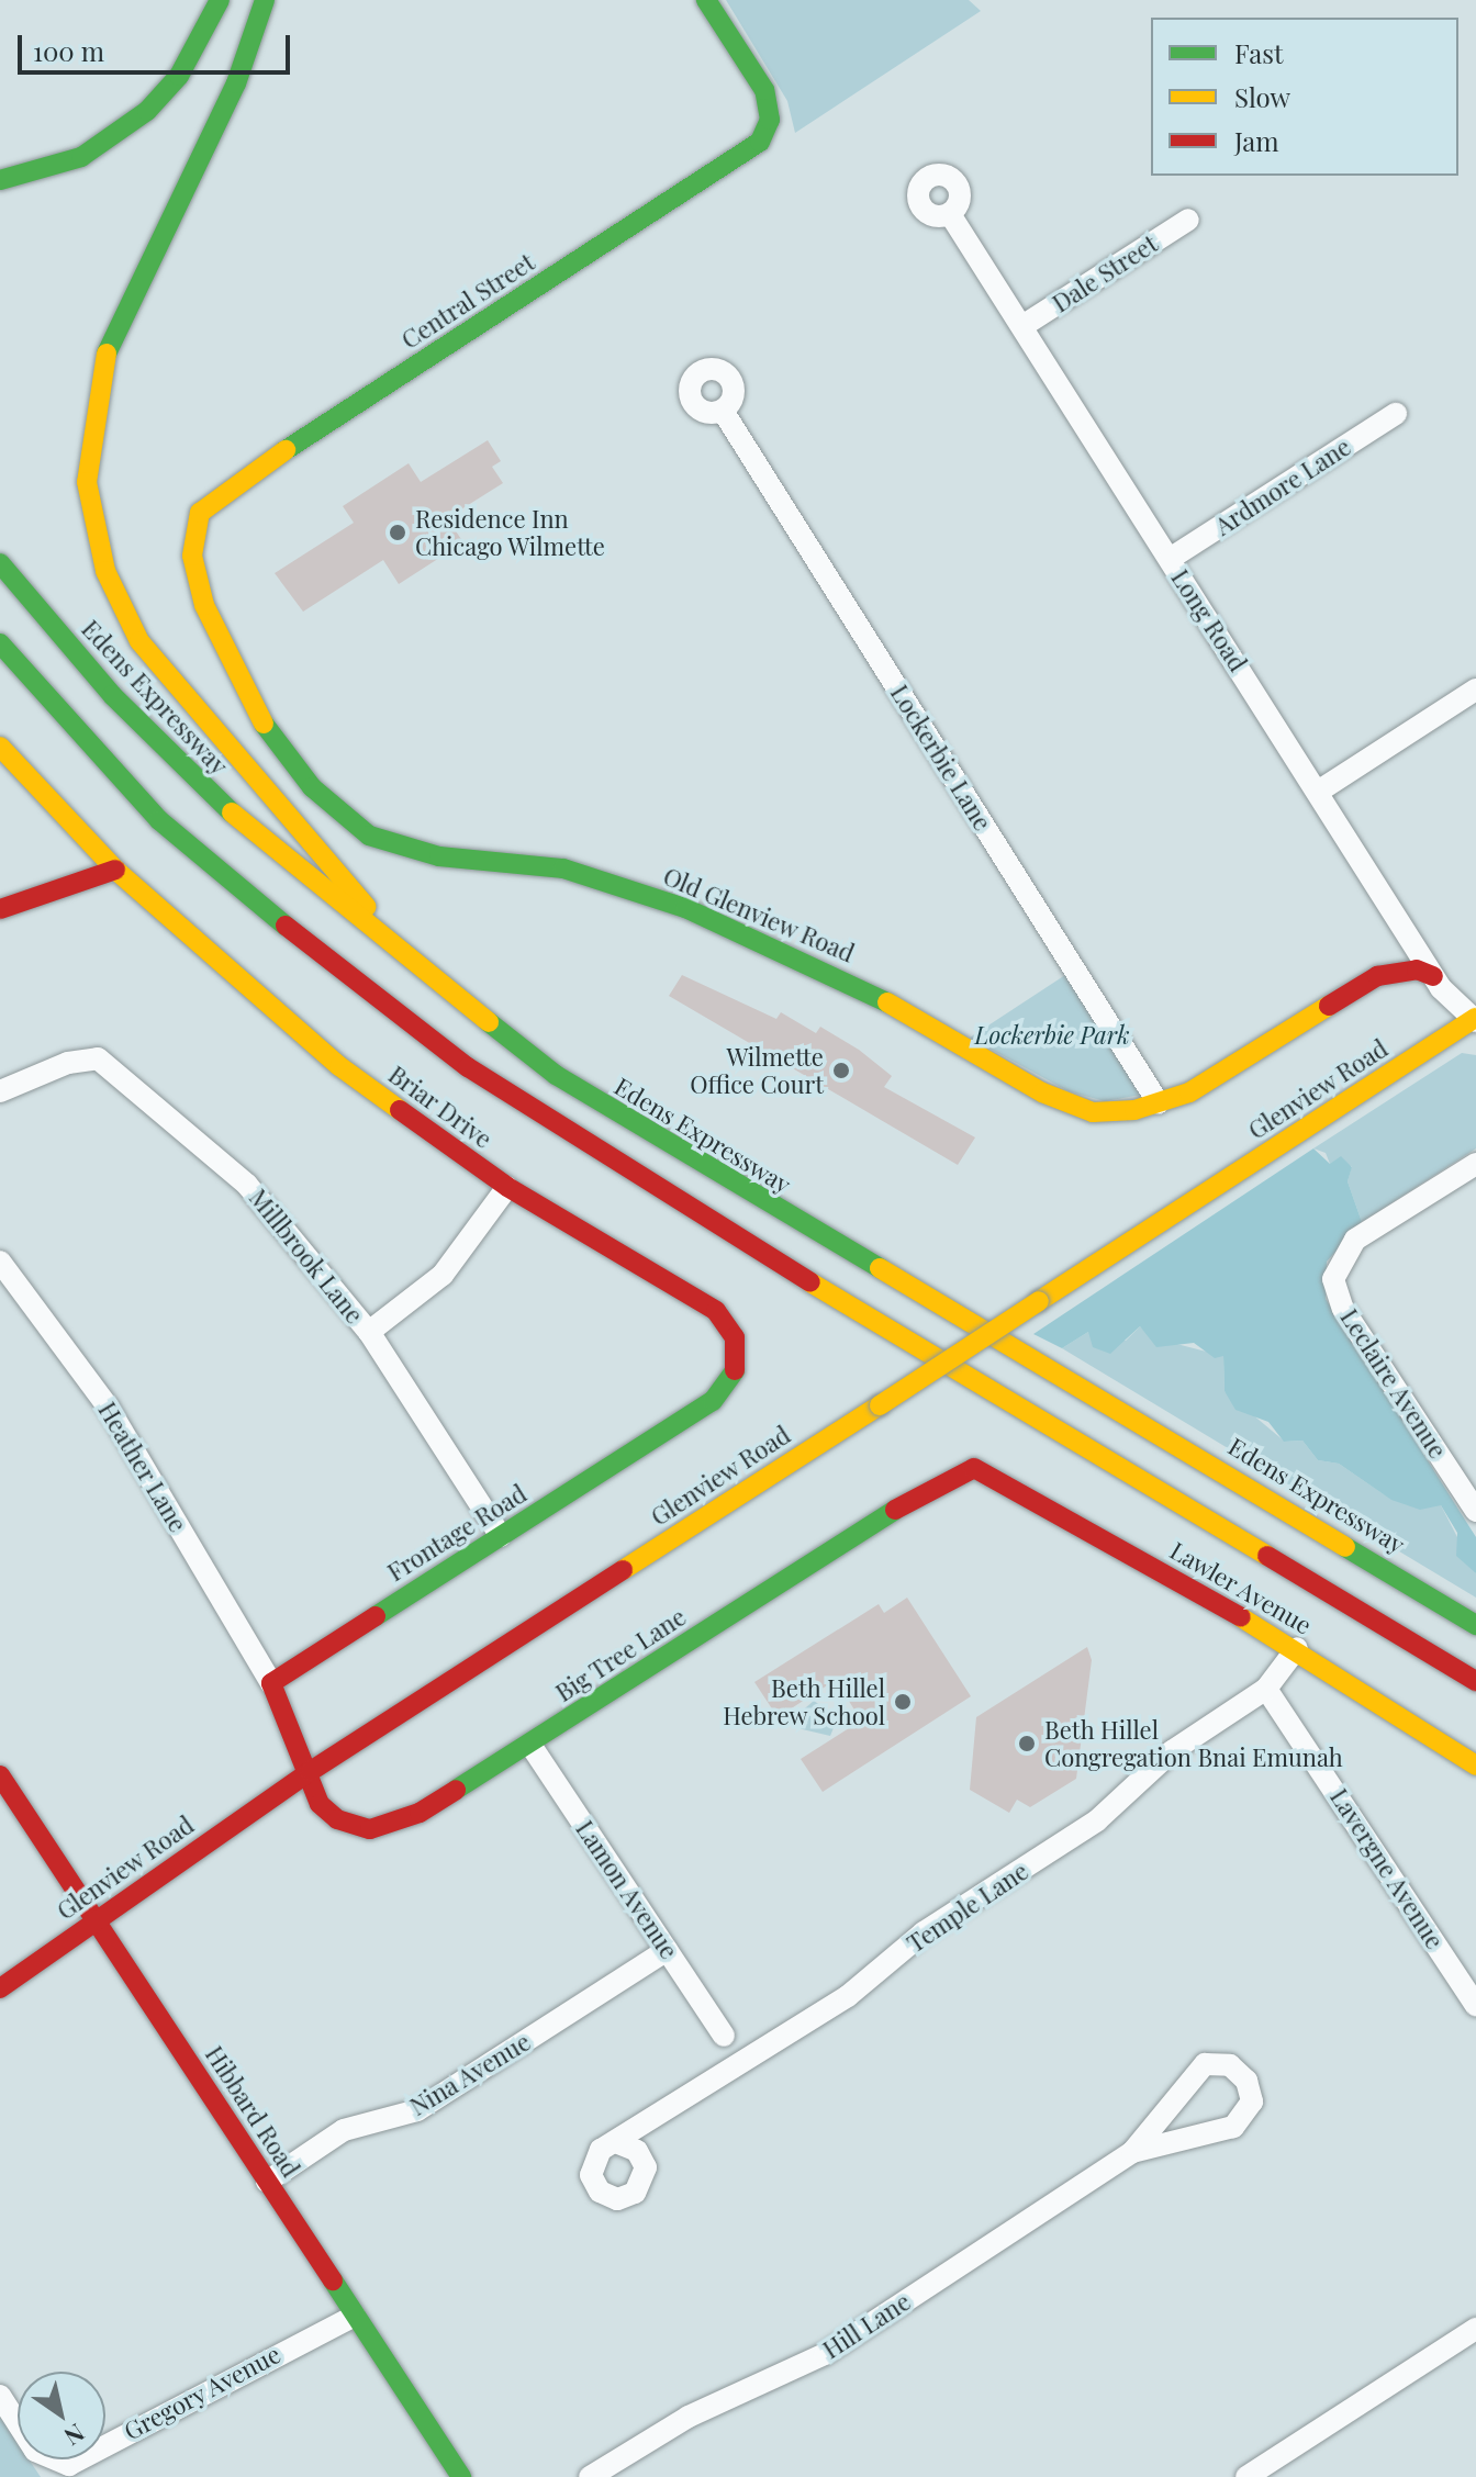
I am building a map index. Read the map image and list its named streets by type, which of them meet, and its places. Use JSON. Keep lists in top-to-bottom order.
{
  "streets": {
    "main road": [
      "Central Street",
      "Edens Expressway",
      "Old Glenview Road",
      "Glenview Road",
      "Briar Drive",
      "Frontage Road",
      "Lawler Avenue",
      "Big Tree Lane",
      "Hibbard Road"
    ],
    "street": [
      "Dale Street",
      "Ardmore Lane",
      "Long Road",
      "Lockerbie Lane",
      "Millbrook Lane",
      "Leclaire Avenue",
      "Heather Lane",
      "Lavergne Avenue",
      "Lamon Avenue",
      "Temple Lane",
      "Nina Avenue",
      "Hill Lane",
      "Gregory Avenue"
    ]
  },
  "crossings": [
    ["Dale Street", "Long Road"],
    ["Central Street", "Old Glenview Road"],
    ["Ardmore Lane", "Long Road"],
    ["Long Road", "Old Glenview Road"],
    ["Long Road", "Glenview Road"],
    ["Lockerbie Lane", "Old Glenview Road"],
    ["Glenview Road", "Big Tree Lane"],
    ["Glenview Road", "Hibbard Road"],
    ["Briar Drive", "Frontage Road"],
    ["Millbrook Lane", "Frontage Road"],
    ["Heather Lane", "Frontage Road"],
    ["Lawler Avenue", "Big Tree Lane"],
    ["Lawler Avenue", "Temple Lane"],
    ["Big Tree Lane", "Lamon Avenue"],
    ["Lavergne Avenue", "Temple Lane"],
    ["Lamon Avenue", "Nina Avenue"],
    ["Nina Avenue", "Hibbard Road"],
    ["Hibbard Road", "Gregory Avenue"]
  ],
  "parks": ["Lockerbie Park"],
  "places": [
    "Residence Inn Chicago Wilmette",
    "Wilmette Office Court",
    "Beth Hillel Hebrew School",
    "Beth Hillel Congregation Bnai Emunah"
  ],
  "legend": ["Fast", "Slow", "Jam"],
  "scale_bar": "100 m",
  "north": "bottom right"
}
